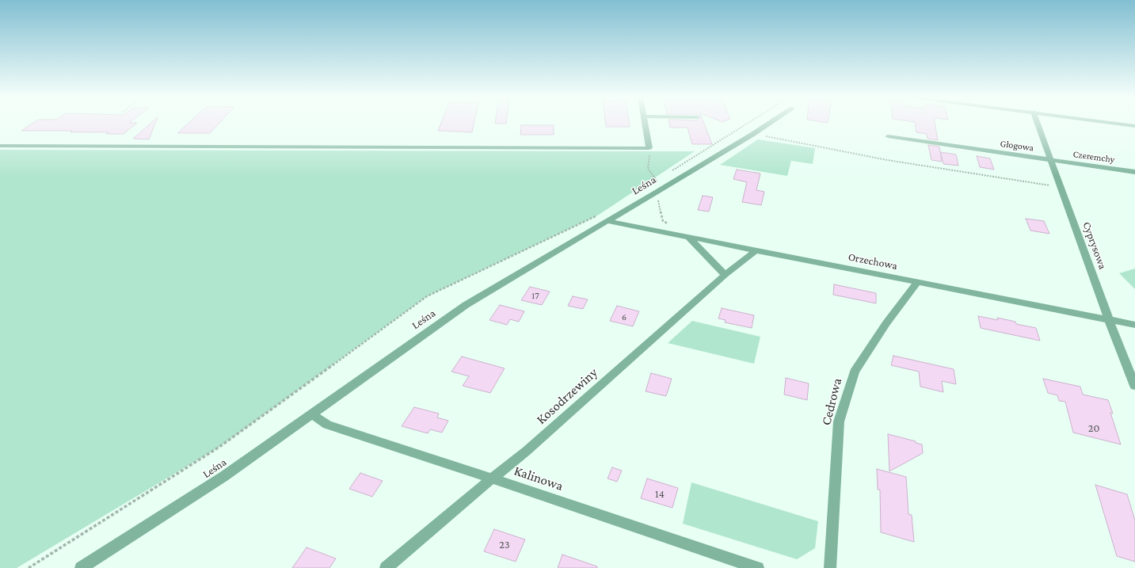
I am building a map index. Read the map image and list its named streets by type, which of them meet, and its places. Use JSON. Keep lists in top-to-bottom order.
{
  "streets": {
    "street": [
      "Głogowa",
      "Czeremchy",
      "Leśna",
      "Cyprysowa",
      "Orzechowa",
      "Kosodrzewiny",
      "Cedrowa",
      "Kalinowa"
    ]
  },
  "crossings": [
    ["Głogowa", "Czeremchy"],
    ["Głogowa", "Cyprysowa"],
    ["Czeremchy", "Cyprysowa"],
    ["Leśna", "Orzechowa"],
    ["Leśna", "Kalinowa"],
    ["Cyprysowa", "Orzechowa"],
    ["Orzechowa", "Kosodrzewiny"],
    ["Orzechowa", "Cedrowa"],
    ["Kosodrzewiny", "Kalinowa"]
  ],
  "house_numbers": [
    "17",
    "6",
    "20",
    "14",
    "23"
  ]
}
